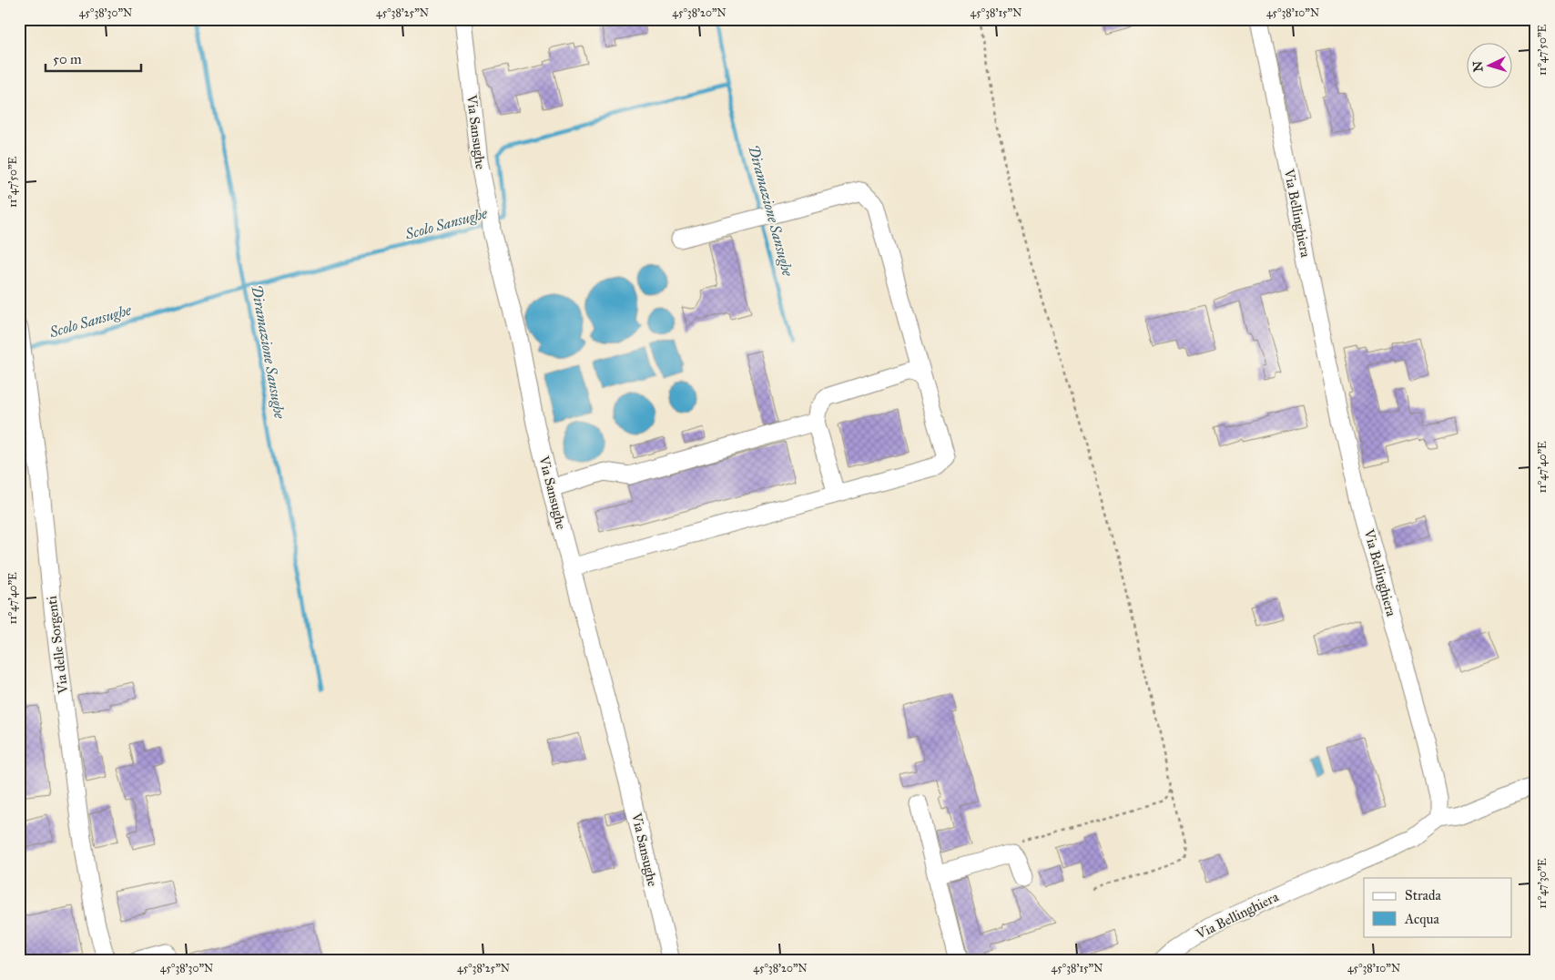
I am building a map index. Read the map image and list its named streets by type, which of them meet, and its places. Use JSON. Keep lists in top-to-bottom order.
{
  "streets": {
    "street": ["Via Sansughe", "Via Bellinghiera", "Via delle Sorgenti"]
  },
  "water": ["Diramazione Sansughe", "Scolo Sansughe"],
  "legend": ["Strada", "Acqua"],
  "scale_bar": "50 m",
  "north": "left",
  "coordinates": [
    "45°38'30\"N",
    "45°38'25\"N",
    "45°38'20\"N",
    "45°38'15\"N",
    "45°38'10\"N",
    "11°47'50\"E",
    "11°47'40\"E",
    "11°47'30\"E"
  ]
}
